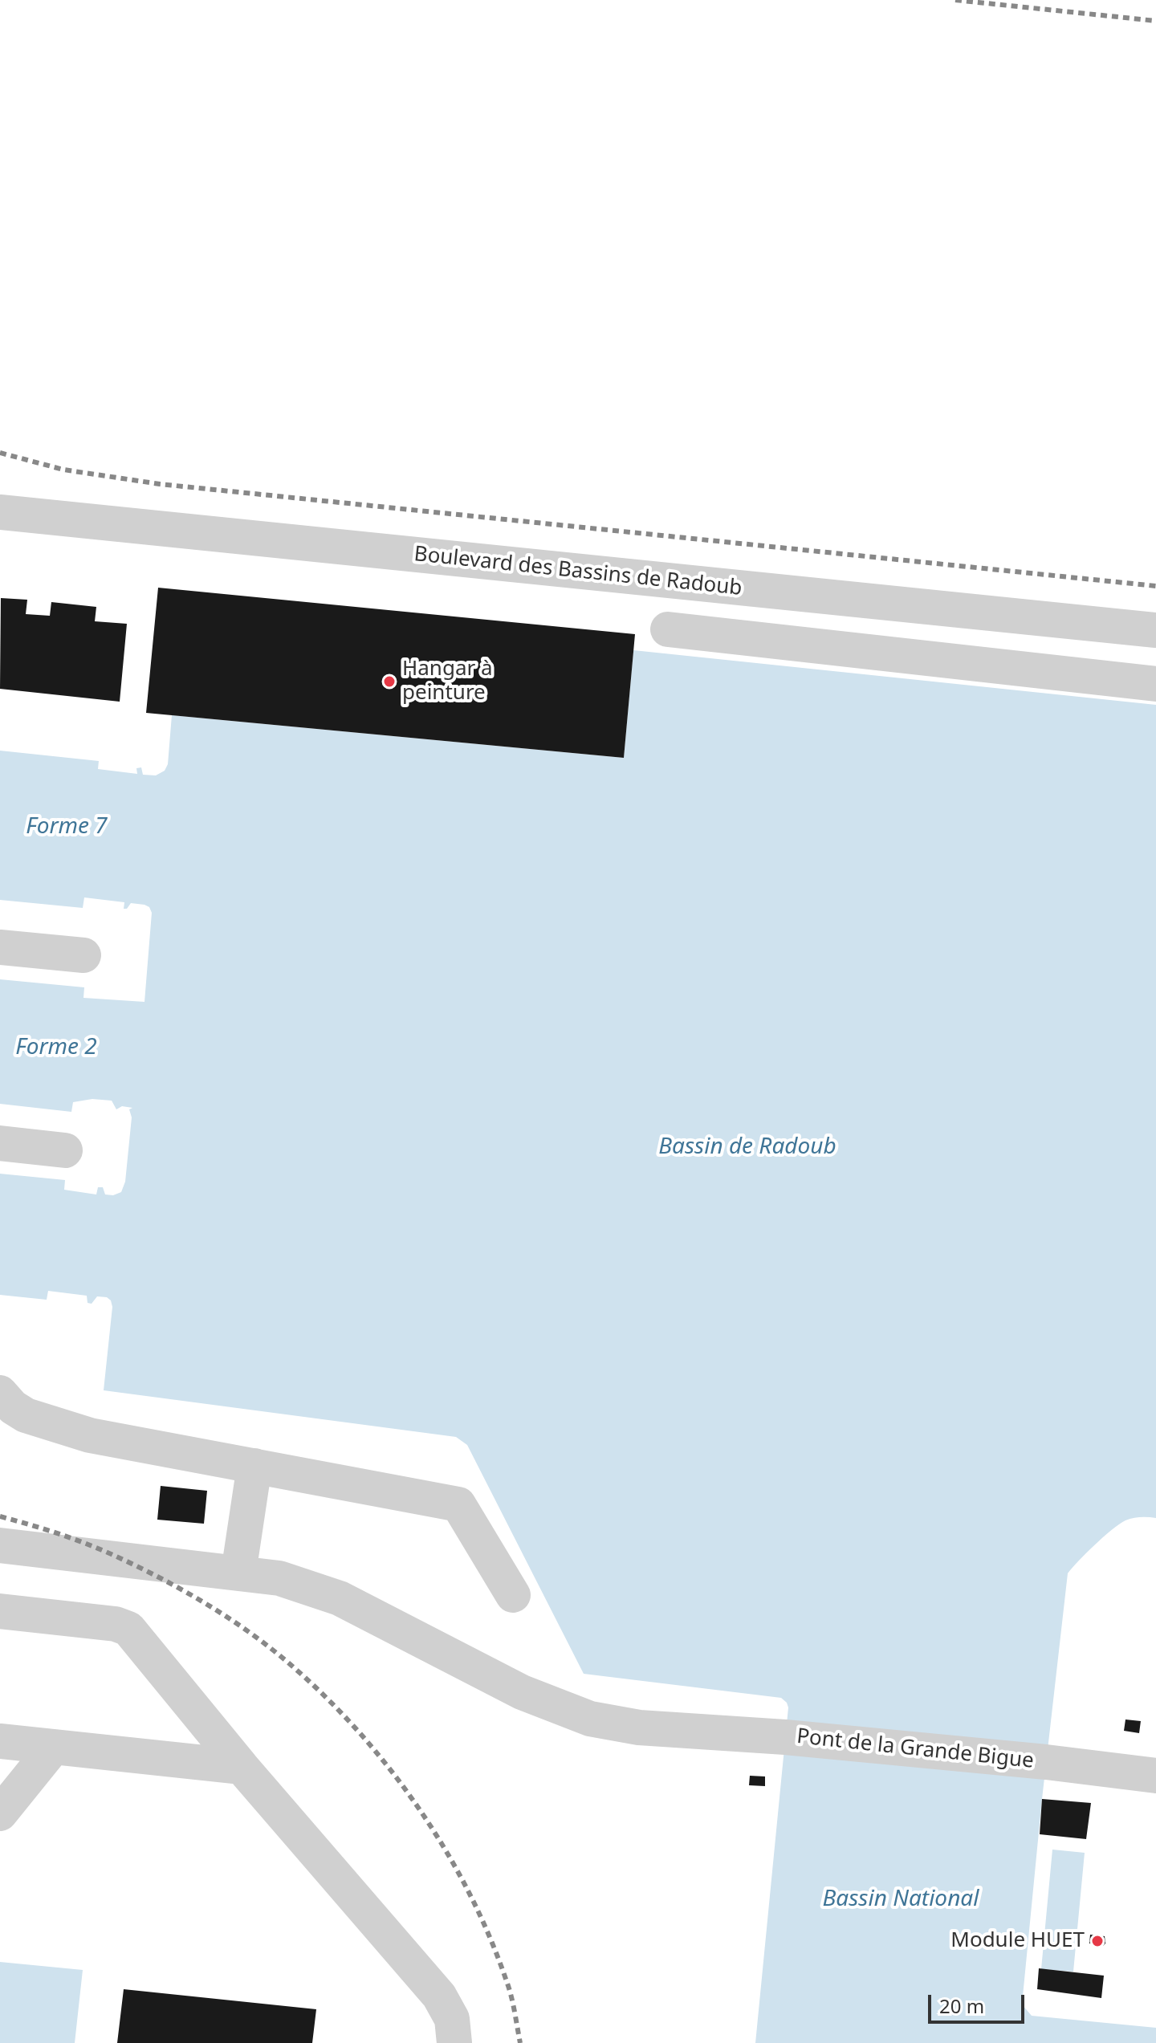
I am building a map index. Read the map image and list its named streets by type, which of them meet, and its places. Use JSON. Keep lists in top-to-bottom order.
{
  "streets": {
    "street": ["Boulevard des Bassins de Radoub", "Pont de la Grande Bigue"]
  },
  "water": [
    "Forme 7",
    "Forme 2",
    "Bassin de Radoub",
    "Bassin National"
  ],
  "places": ["Hangar à peinture", "Module HUET"],
  "scale_bar": "20 m"
}
